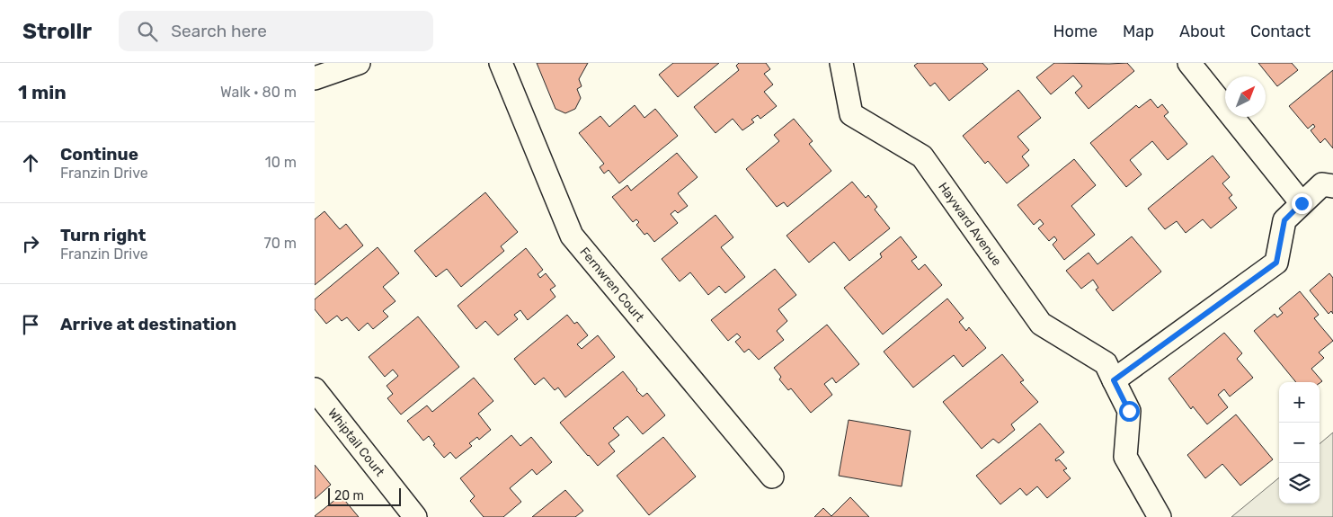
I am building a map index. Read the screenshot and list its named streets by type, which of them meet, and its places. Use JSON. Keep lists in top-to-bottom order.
{
  "streets": {
    "street": ["Hayward Avenue", "Fernwren Court", "Whiptail Court"]
  },
  "scale_bar": "20 m",
  "north": "top right",
  "page": {
    "header": "Strollr",
    "search": "Search here",
    "nav": [
      "Home",
      "Map",
      "About",
      "Contact"
    ],
    "heading": ["1 min", "Walk · 80 m"],
    "list": [
      ["Continue", "Franzin Drive", "10 m"],
      ["Turn right", "Franzin Drive", "70 m"],
      "Arrive at destination"
    ],
    "map_buttons": ["+", "−"],
    "scale": "20 m"
  }
}
